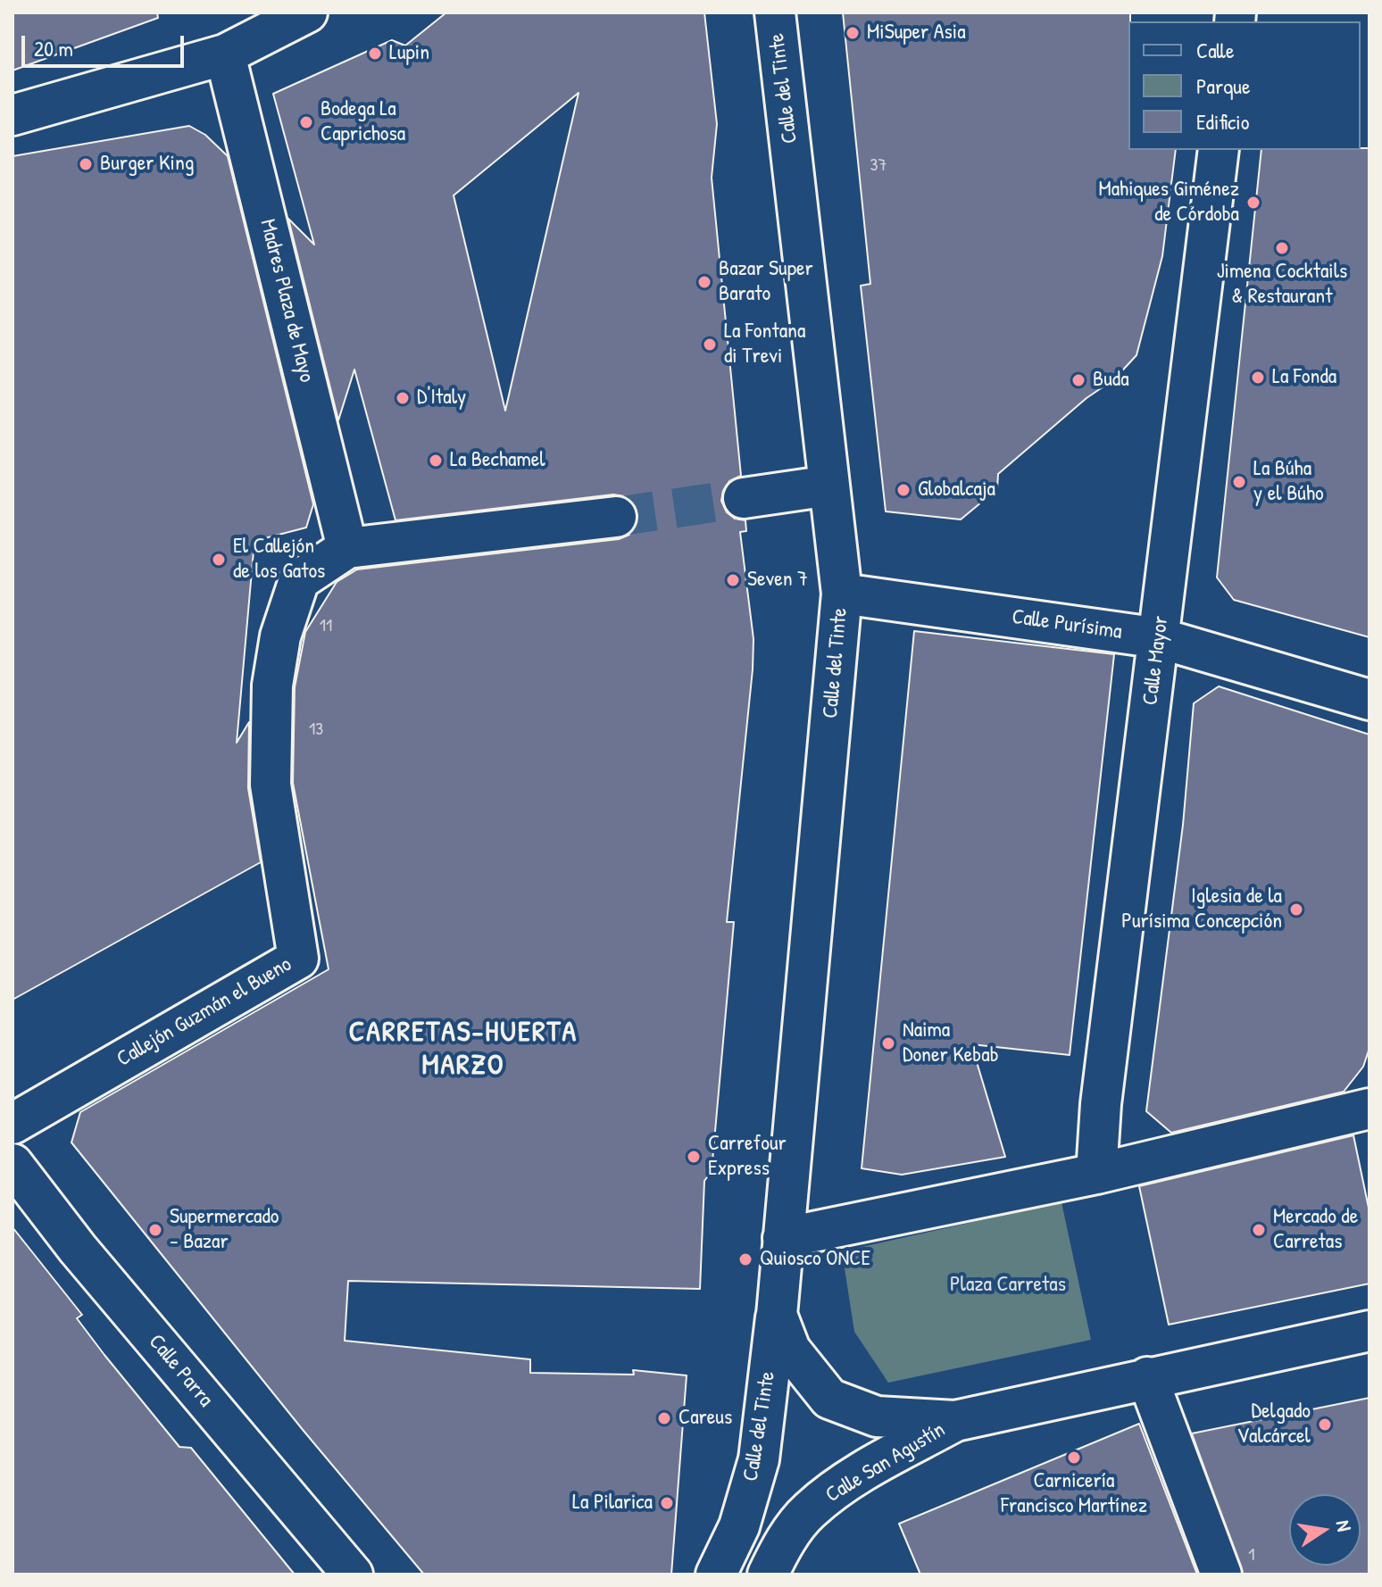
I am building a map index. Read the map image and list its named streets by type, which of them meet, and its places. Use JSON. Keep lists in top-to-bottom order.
{
  "streets": {
    "street": [
      "Calle del Tinte",
      "Madres Plaza de Mayo",
      "Calle Purísima",
      "Calle Mayor",
      "Callejón Guzmán el Bueno",
      "Calle Parra",
      "Calle San Agustín"
    ]
  },
  "crossings": [
    ["Calle del Tinte", "Calle Purísima"],
    ["Calle del Tinte", "Calle San Agustín"],
    ["Madres Plaza de Mayo", "Callejón Guzmán el Bueno"],
    ["Calle Purísima", "Calle Mayor"]
  ],
  "districts": ["CARRETAS-HUERTA MARZO"],
  "parks": ["Plaza Carretas"],
  "places": [
    "MiSuper Asia",
    "Lupin",
    "Bodega La Caprichosa",
    "Burger King",
    "Mahiques Giménez de Córdoba",
    "Jimena Cocktails & Restaurant",
    "Bazar Super Barato",
    "La Fontana di Trevi",
    "La Fonda",
    "Buda",
    "D'Italy",
    "La Bechamel",
    "La Búha y el Búho",
    "Globalcaja",
    "El Callejón de los Gatos",
    "Seven 7",
    "Iglesia de la Purísima Concepción",
    "Naima Doner Kebab",
    "Carrefour Express",
    "Supermercado - Bazar",
    "Mercado de Carretas",
    "Quiosco ONCE",
    "Careus",
    "Delgado Valcárcel",
    "Carnicería Francisco Martínez",
    "La Pilarica"
  ],
  "house_numbers": [
    "37",
    "11",
    "13",
    "1"
  ],
  "legend": ["Calle", "Parque", "Edificio"],
  "scale_bar": "20 m",
  "north": "right"
}
